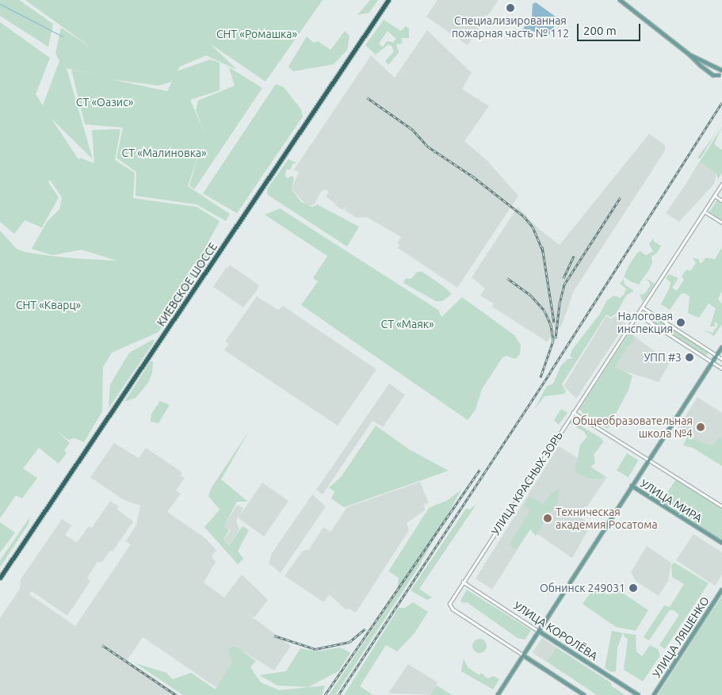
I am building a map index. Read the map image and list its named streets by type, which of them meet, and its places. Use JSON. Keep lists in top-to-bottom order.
{
  "streets": {
    "highway": ["КИЕВСКОЕ ШОССЕ"],
    "main road": ["УЛИЦА МИРА", "УЛИЦА КОРОЛЁВА", "УЛИЦА ЛЯШЕНКО"],
    "street": ["УЛИЦА КРАСНЫХ ЗОРЬ"]
  },
  "crossings": [
    ["УЛИЦА КРАСНЫХ ЗОРЬ", "УЛИЦА МИРА"],
    ["УЛИЦА КРАСНЫХ ЗОРЬ", "УЛИЦА КОРОЛЁВА"]
  ],
  "parks": [
    "СНТ «Ромашка»",
    "СТ «Оазис»",
    "СТ «Малиновка»",
    "СНТ «Кварц»",
    "СТ «Маяк»"
  ],
  "places": [
    "Специализированная пожарная часть № 112",
    "Налоговая инспекция",
    "УПП #3",
    "Общеобразовательная школа №4",
    "Техническая академия Росатома",
    "Обнинск 249031"
  ],
  "scale_bar": "200 m"
}
